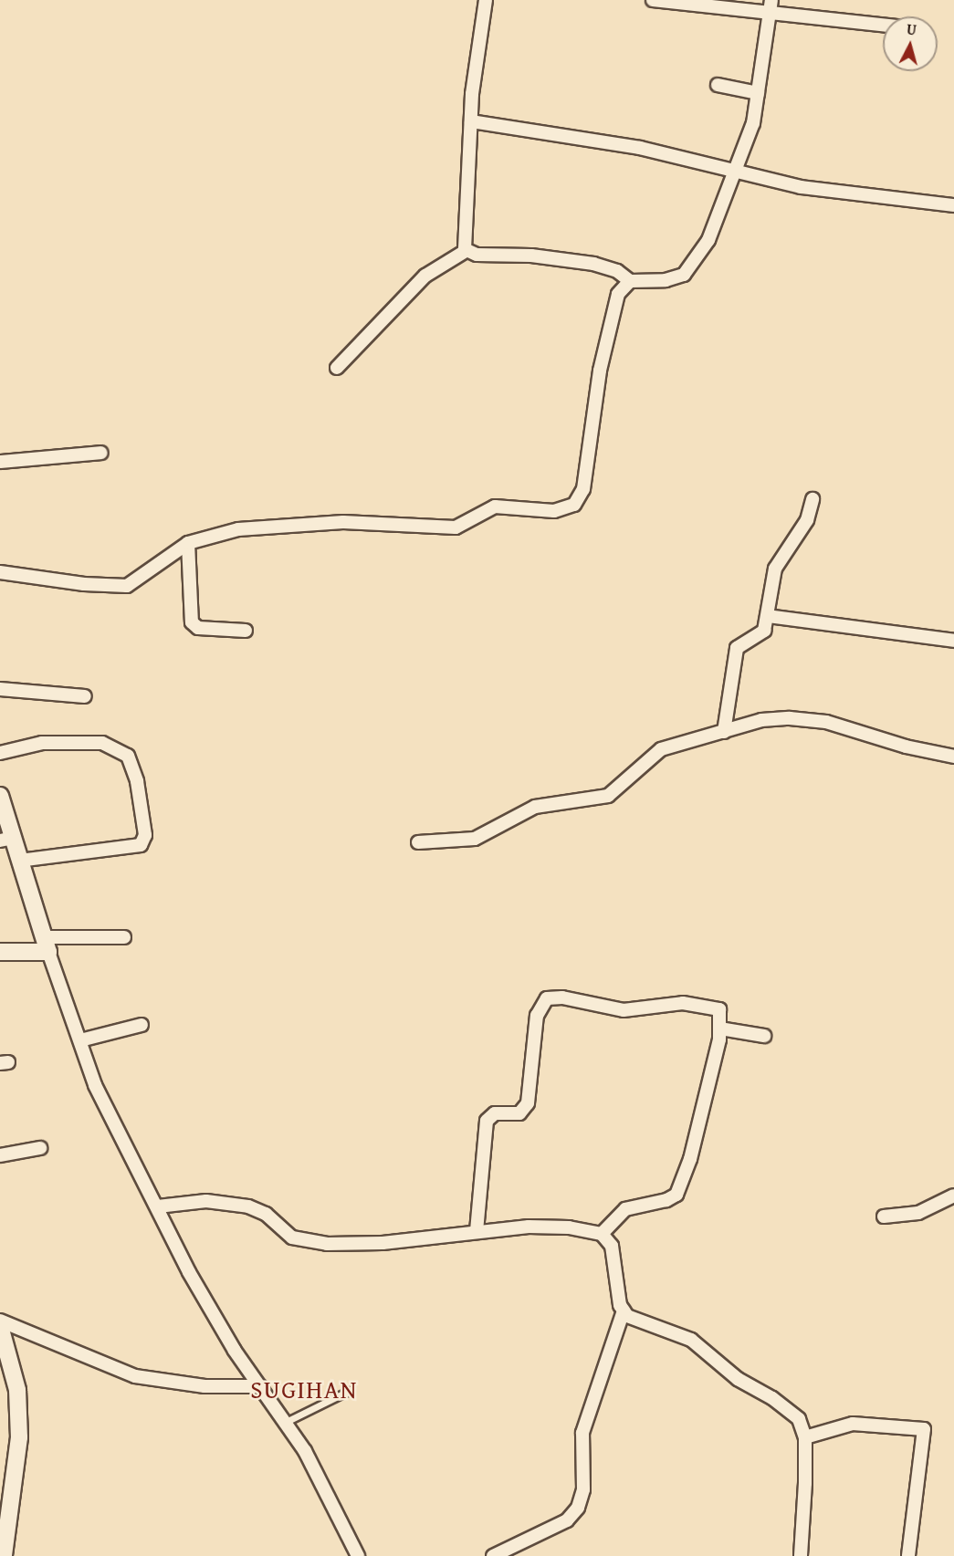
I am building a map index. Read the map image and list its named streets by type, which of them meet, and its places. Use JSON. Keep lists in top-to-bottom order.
{
  "districts": ["SUGIHAN"],
  "north": "top"
}
